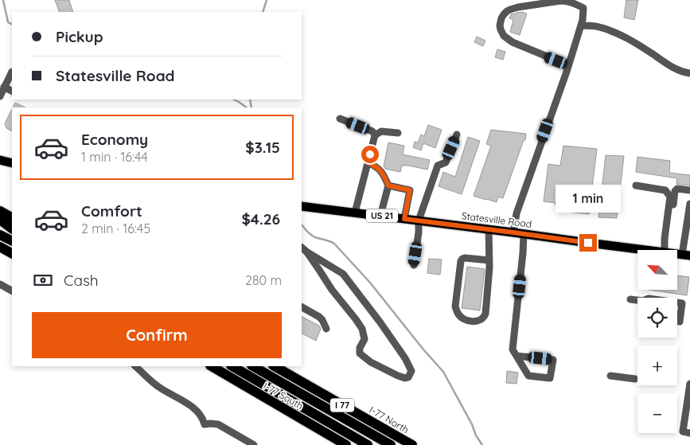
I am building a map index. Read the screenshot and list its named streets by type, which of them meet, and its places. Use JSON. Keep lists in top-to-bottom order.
{
  "streets": {
    "highway": ["I-77 South", "I 77", "I-77 North"],
    "main road": ["US 21", "Statesville Road"]
  },
  "north": "top left",
  "page": {
    "banner": ["Pickup", "Statesville Road"],
    "list": [
      {
        "name": "Economy",
        "note": "1 min · 16:44",
        "value": "$3.15"
      },
      {
        "name": "Comfort",
        "note": "2 min · 16:45",
        "value": "$4.26"
      }
    ],
    "bubble": "1 min",
    "map_buttons": ["+", "−"],
    "pay": ["Cash", "280 m"],
    "buttons": "Confirm"
  }
}
